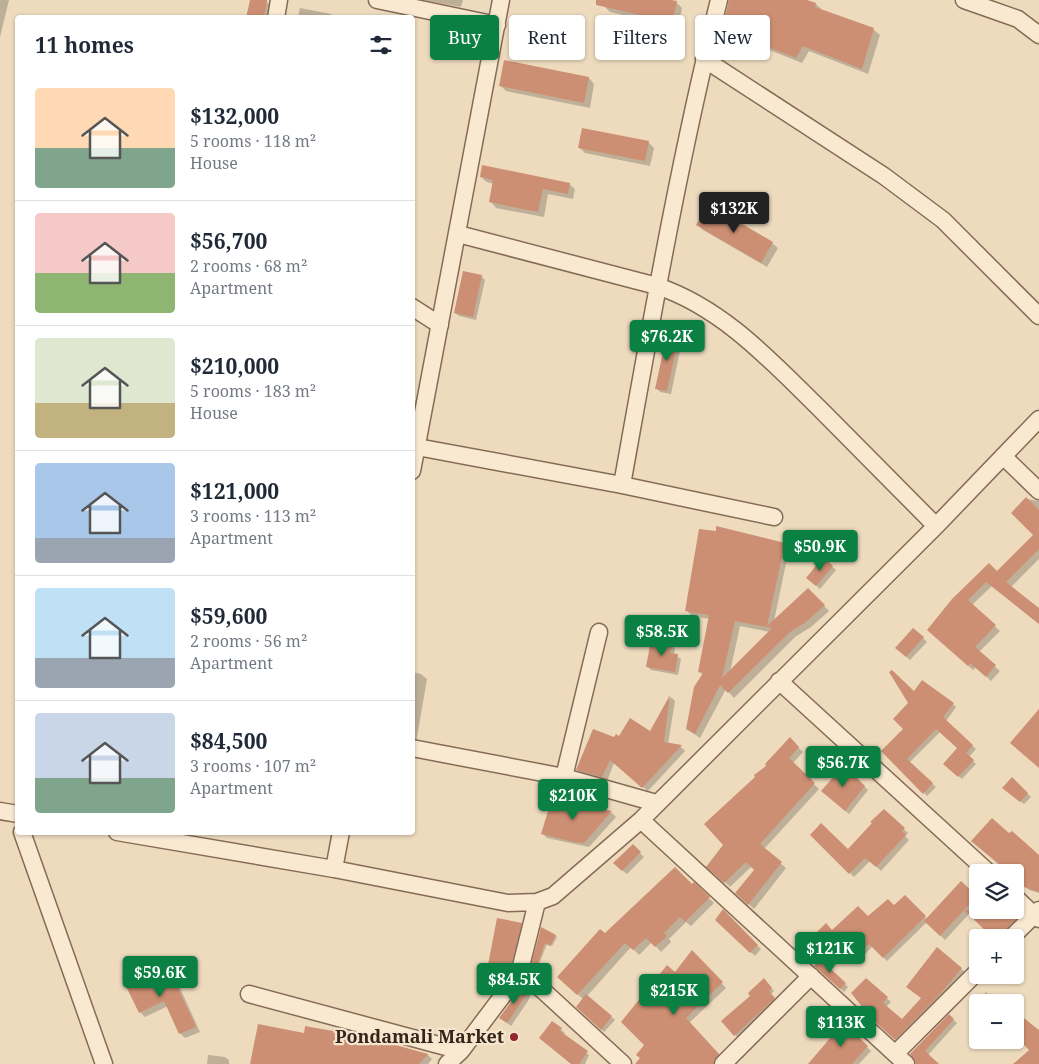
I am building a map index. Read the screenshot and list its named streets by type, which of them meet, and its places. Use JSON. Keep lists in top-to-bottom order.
{
  "places": ["Pondamali Market"],
  "page": {
    "chip": [
      "Buy",
      "Rent",
      "Filters",
      "New"
    ],
    "heading": "11 homes",
    "list": [
      {
        "name": "$132,000",
        "note": "5 rooms · 118 m² · House"
      },
      {
        "name": "$56,700",
        "note": "2 rooms · 68 m² · Apartment"
      },
      {
        "name": "$210,000",
        "note": "5 rooms · 183 m² · House"
      },
      {
        "name": "$121,000",
        "note": "3 rooms · 113 m² · Apartment"
      },
      {
        "name": "$59,600",
        "note": "2 rooms · 56 m² · Apartment"
      },
      {
        "name": "$84,500",
        "note": "3 rooms · 107 m² · Apartment"
      }
    ],
    "price": [
      "$132K",
      "$76.2K",
      "$50.9K",
      "$58.5K",
      "$56.7K",
      "$210K",
      "$121K",
      "$59.6K",
      "$84.5K",
      "$215K",
      "$113K"
    ],
    "map_buttons": ["+", "−"]
  }
}
